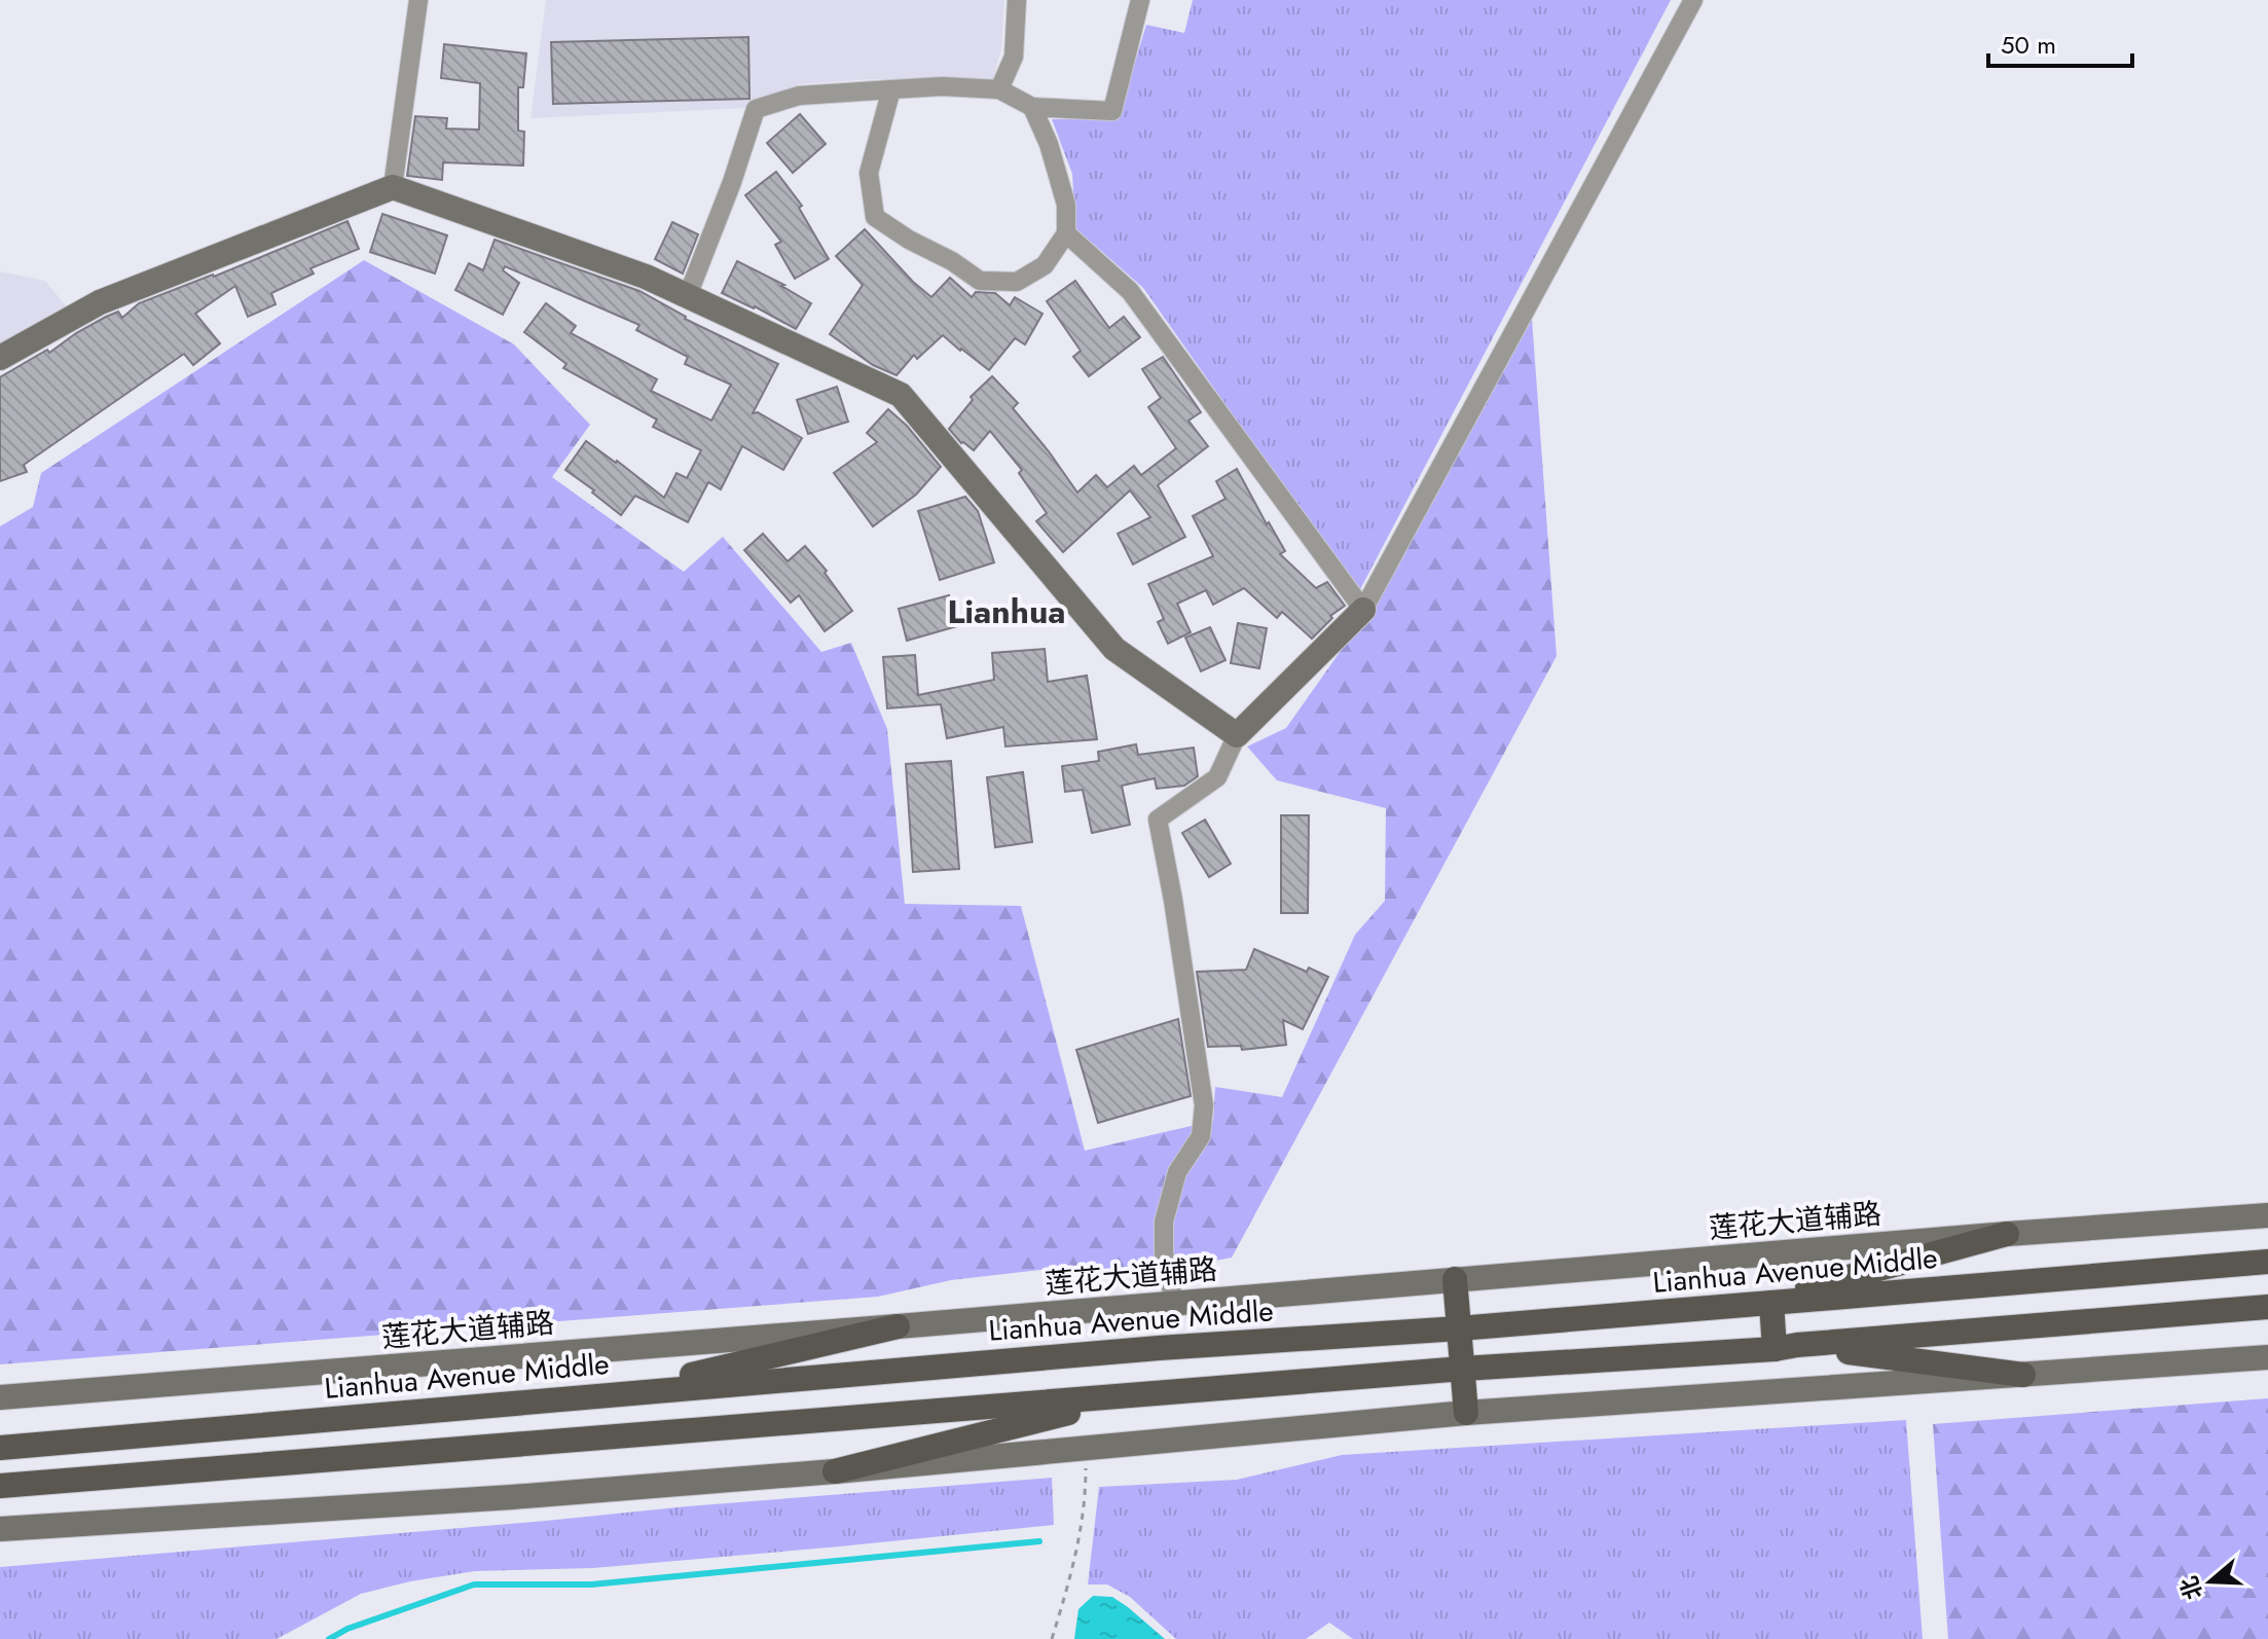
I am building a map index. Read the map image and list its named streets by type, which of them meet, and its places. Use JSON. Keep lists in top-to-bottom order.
{
  "streets": {
    "main road": ["Lianhua Avenue Middle"],
    "street": ["莲花大道辅路"]
  },
  "districts": ["Lianhua"],
  "scale_bar": "50 m",
  "north": "left"
}
